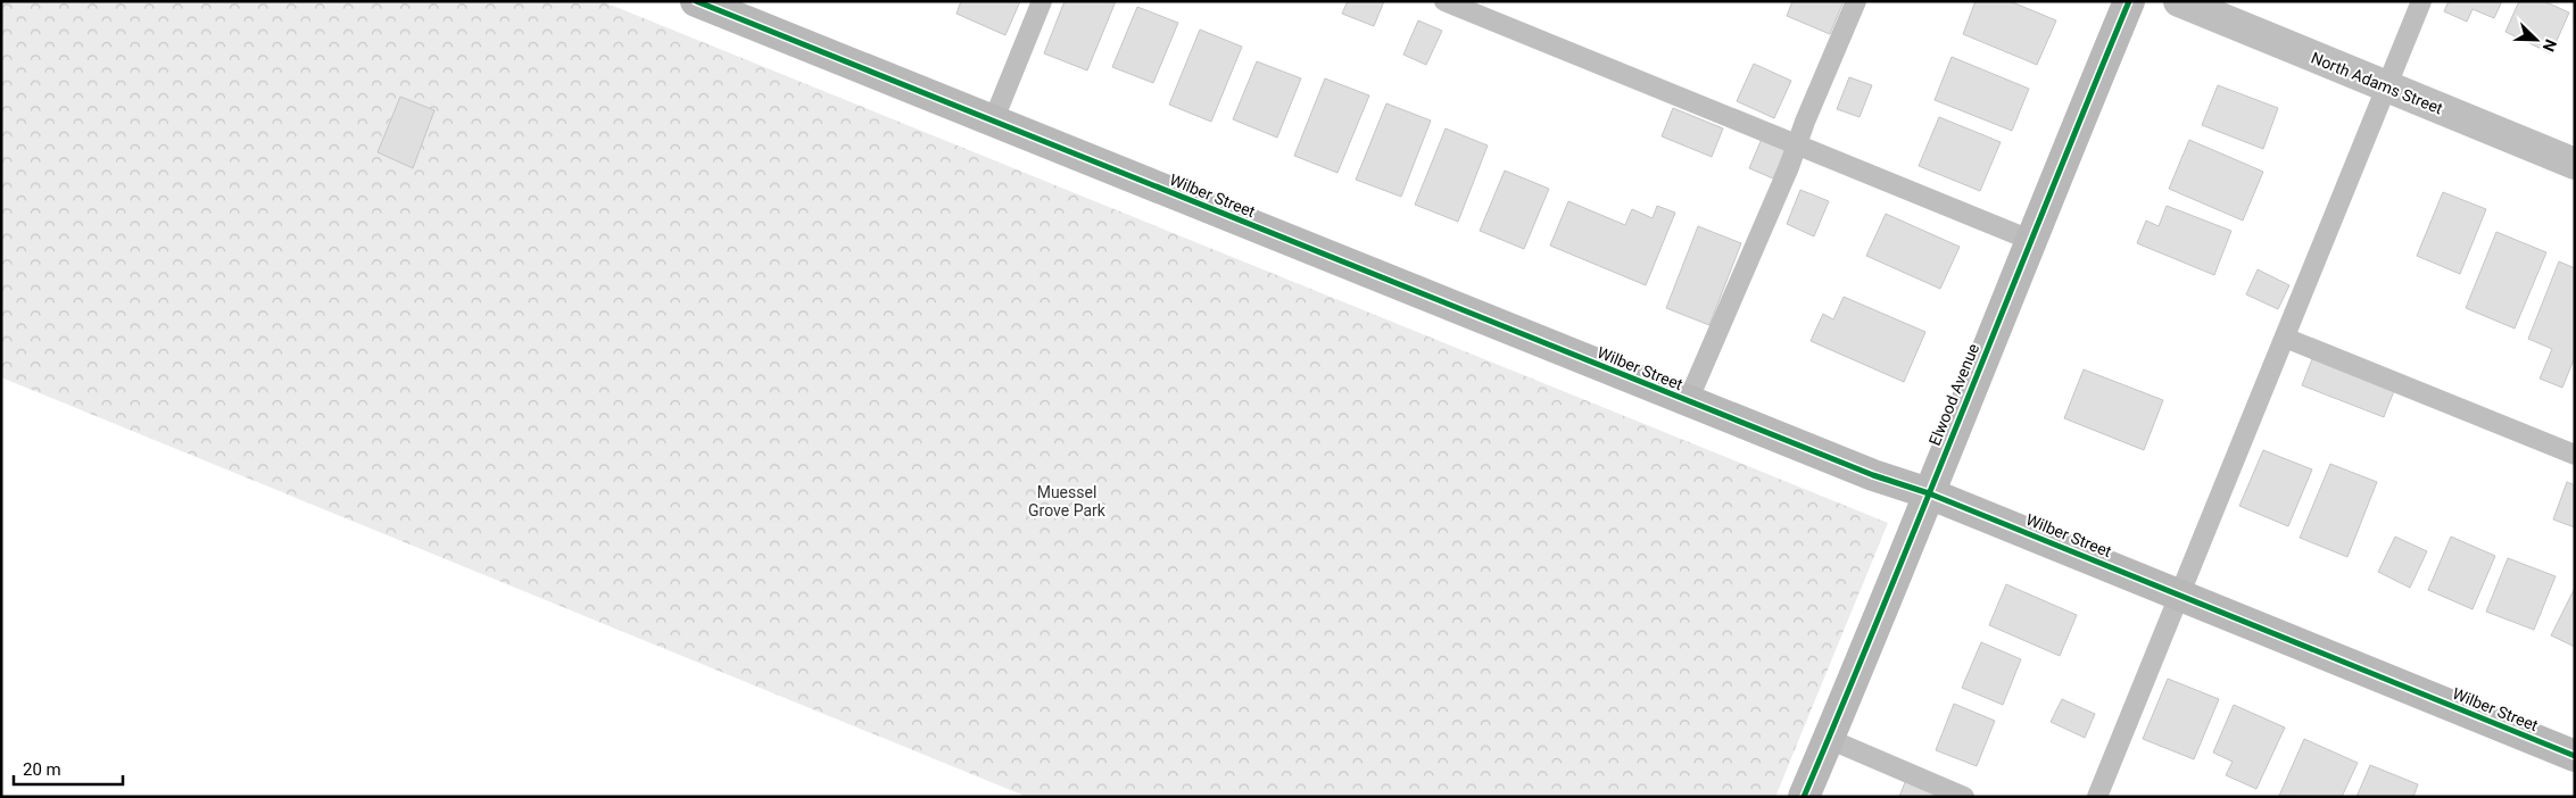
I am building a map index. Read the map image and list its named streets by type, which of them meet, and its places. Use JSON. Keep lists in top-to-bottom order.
{
  "streets": {
    "street": ["North Adams Street", "Wilber Street", "Elwood Avenue"]
  },
  "crossings": [
    ["Wilber Street", "Elwood Avenue"]
  ],
  "parks": ["Muessel Grove Park"],
  "scale_bar": "20 m",
  "north": "bottom right"
}
